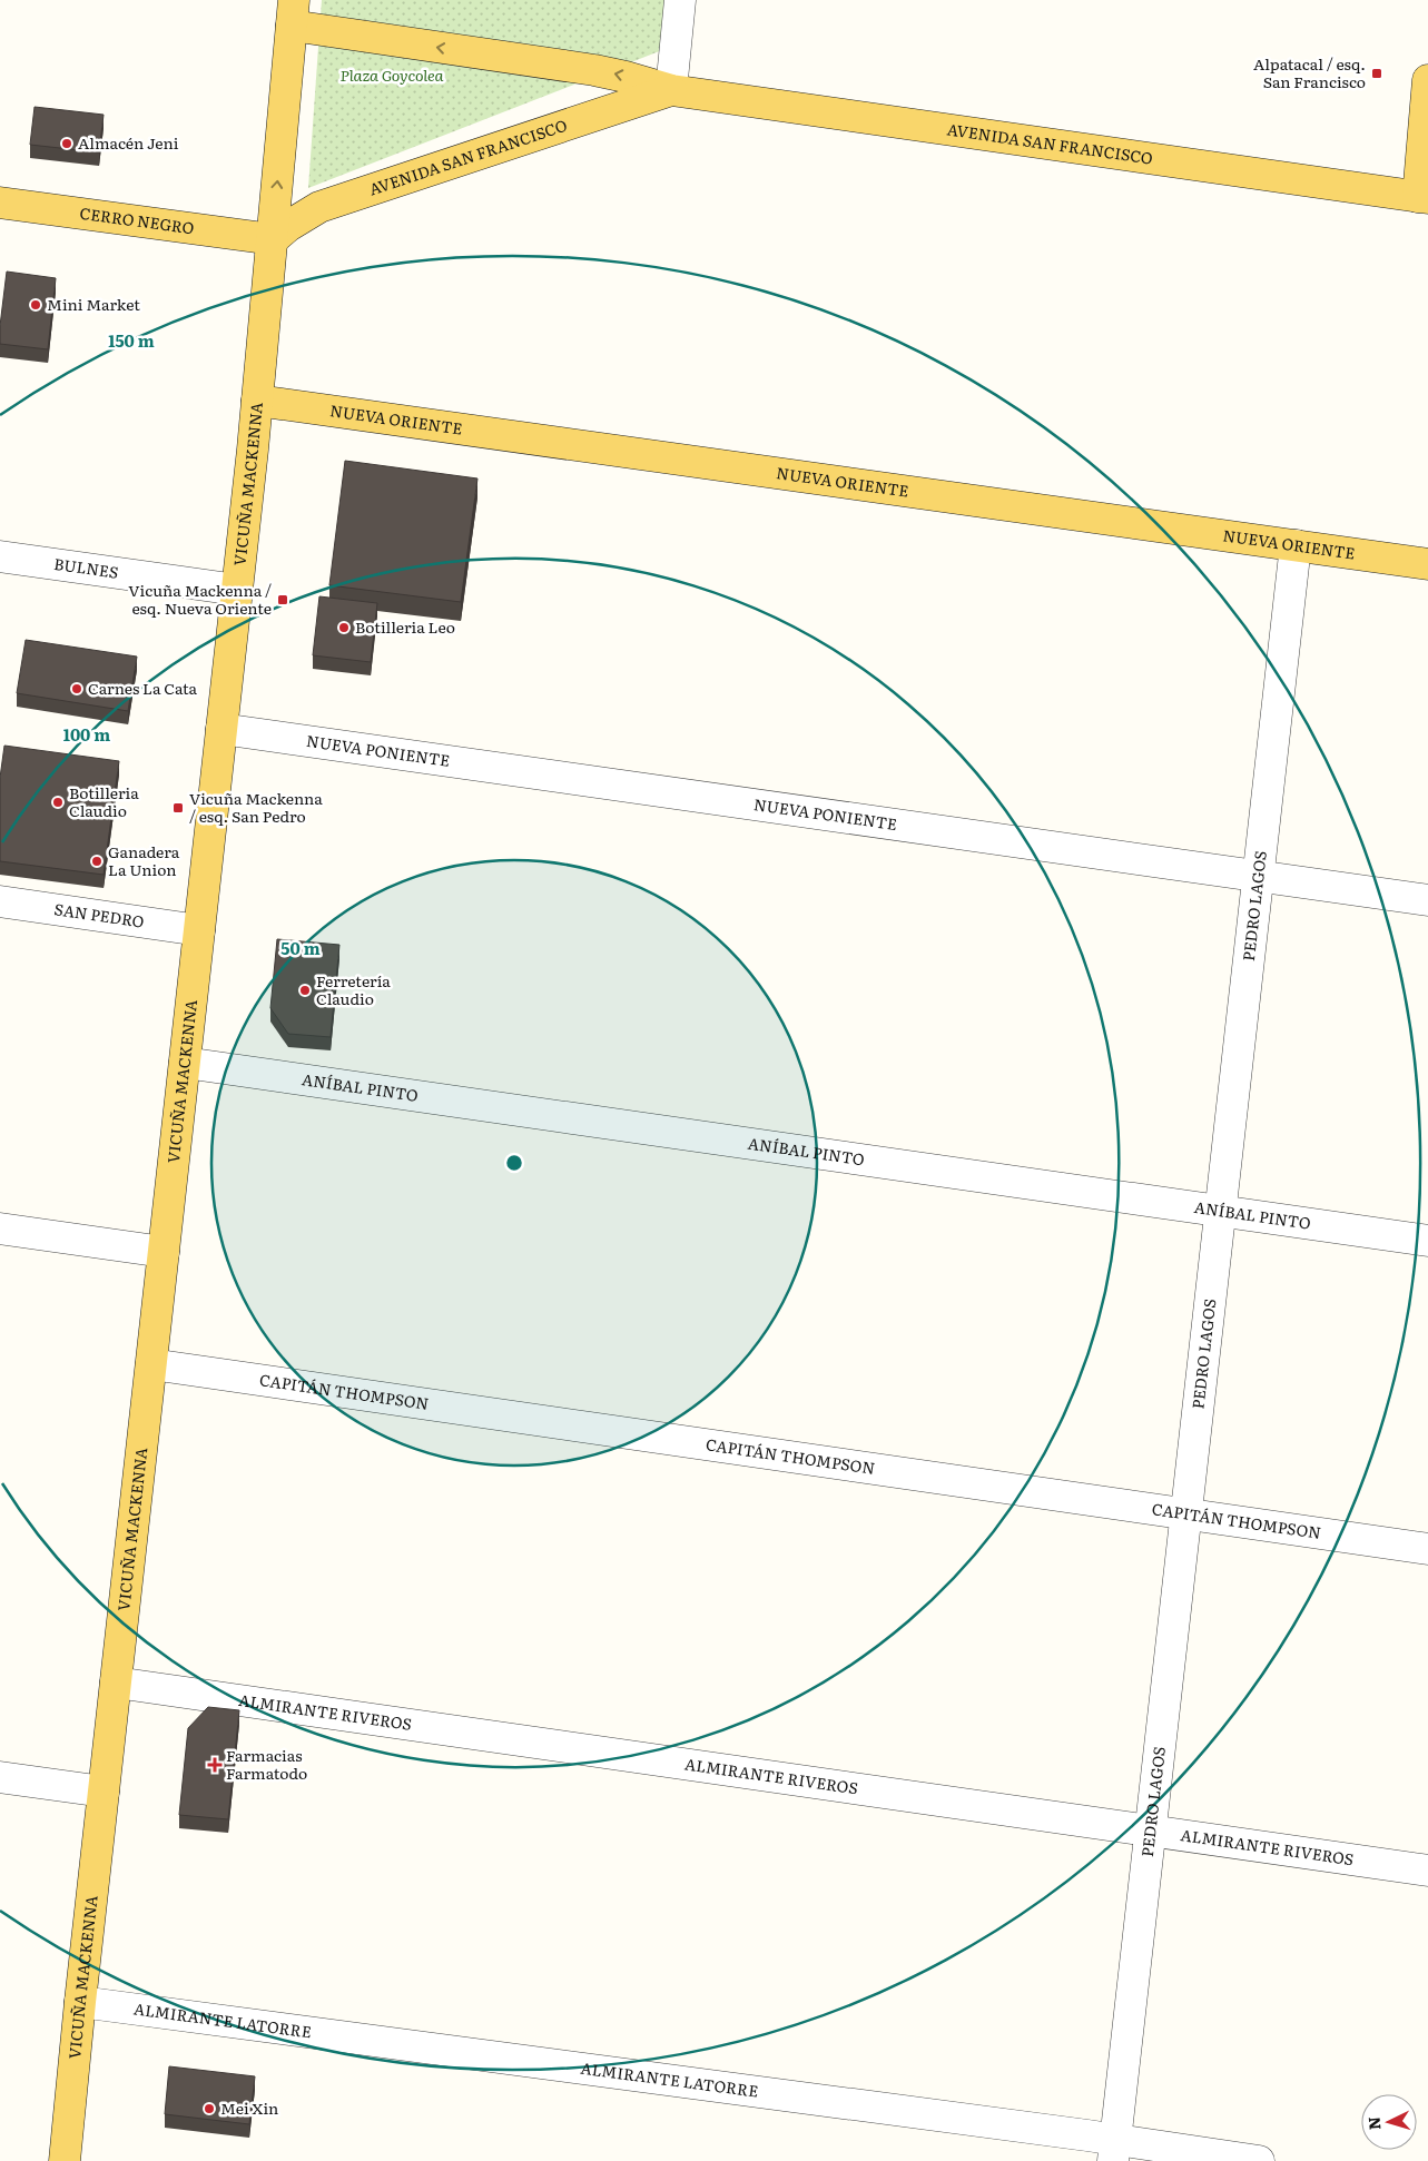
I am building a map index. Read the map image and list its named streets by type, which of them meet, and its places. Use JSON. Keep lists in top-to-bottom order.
{
  "streets": {
    "main road": [
      "AVENIDA SAN FRANCISCO",
      "CERRO NEGRO",
      "NUEVA ORIENTE",
      "VICUÑA MACKENNA"
    ],
    "street": [
      "BULNES",
      "NUEVA PONIENTE",
      "PEDRO LAGOS",
      "SAN PEDRO",
      "ANÍBAL PINTO",
      "CAPITÁN THOMPSON",
      "ALMIRANTE RIVEROS",
      "ALMIRANTE LATORRE"
    ]
  },
  "crossings": [
    ["AVENIDA SAN FRANCISCO", "CERRO NEGRO"],
    ["AVENIDA SAN FRANCISCO", "VICUÑA MACKENNA"],
    ["CERRO NEGRO", "VICUÑA MACKENNA"],
    ["NUEVA ORIENTE", "VICUÑA MACKENNA"],
    ["NUEVA ORIENTE", "PEDRO LAGOS"],
    ["VICUÑA MACKENNA", "BULNES"],
    ["VICUÑA MACKENNA", "NUEVA PONIENTE"],
    ["VICUÑA MACKENNA", "SAN PEDRO"],
    ["VICUÑA MACKENNA", "ANÍBAL PINTO"],
    ["VICUÑA MACKENNA", "CAPITÁN THOMPSON"],
    ["VICUÑA MACKENNA", "ALMIRANTE RIVEROS"],
    ["VICUÑA MACKENNA", "ALMIRANTE LATORRE"],
    ["NUEVA PONIENTE", "PEDRO LAGOS"],
    ["PEDRO LAGOS", "ANÍBAL PINTO"],
    ["PEDRO LAGOS", "CAPITÁN THOMPSON"],
    ["PEDRO LAGOS", "ALMIRANTE RIVEROS"],
    ["PEDRO LAGOS", "ALMIRANTE LATORRE"]
  ],
  "parks": ["Plaza Goycolea"],
  "places": {
    "transit": ["Alpatacal / esq. San Francisco", "Vicuña Mackenna / esq. Nueva Oriente", "Vicuña Mackenna / esq. San Pedro"],
    "other": [
      "Almacén Jeni",
      "Mini Market",
      "Botilleria Leo",
      "Carnes La Cata",
      "Botilleria Claudio",
      "Ganadera La Union",
      "Ferretería Claudio",
      "Mei Xin"
    ],
    "health": ["Farmacias Farmatodo"]
  },
  "north": "left",
  "rings": ["150 m", "100 m", "50 m"]
}
